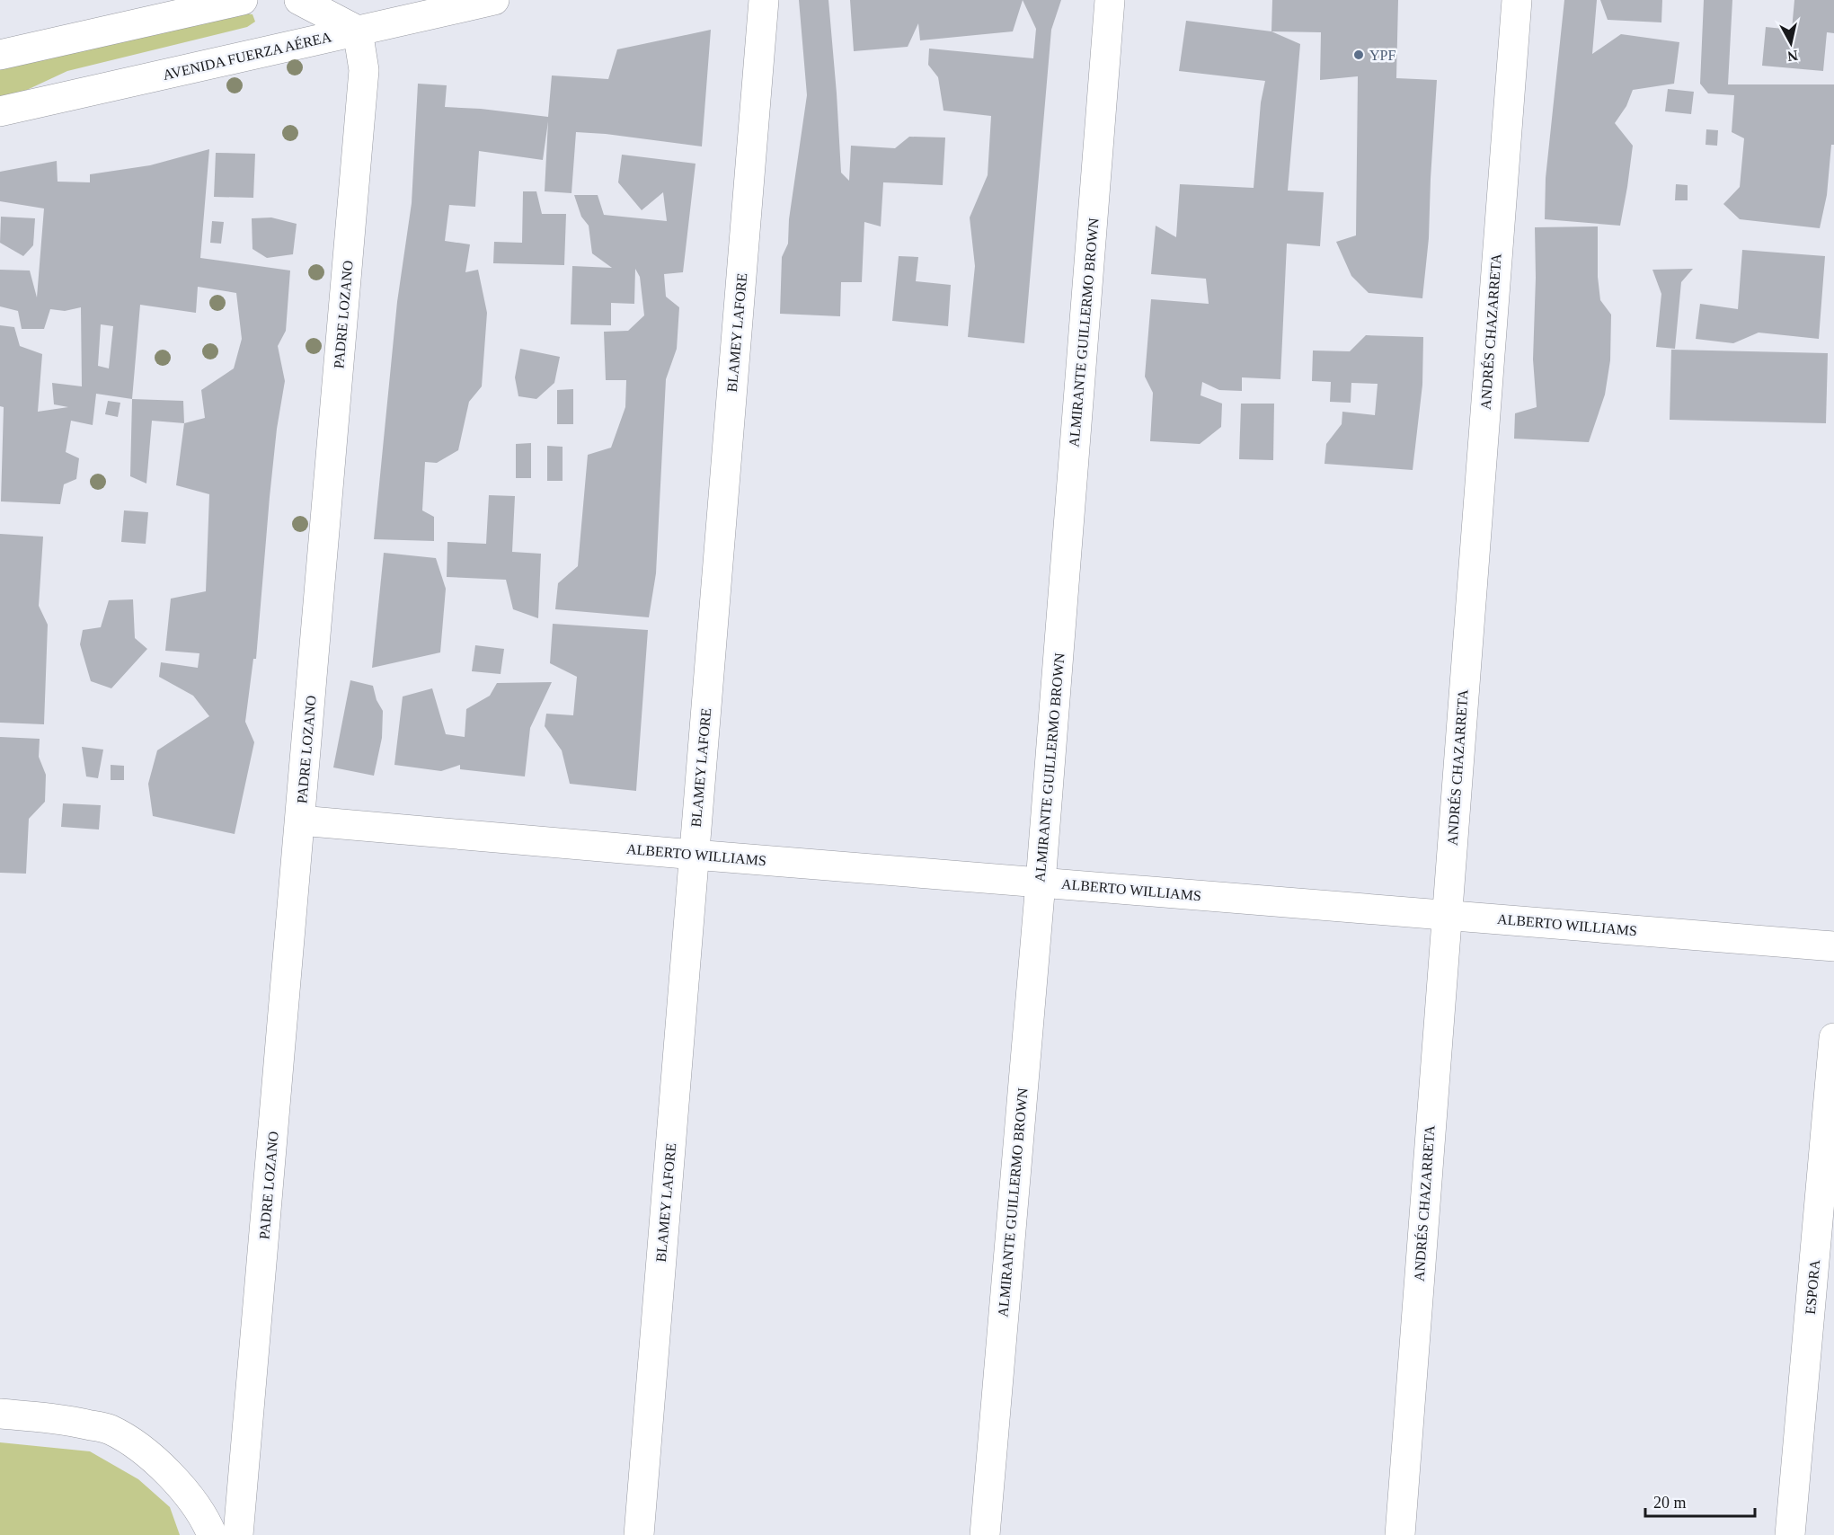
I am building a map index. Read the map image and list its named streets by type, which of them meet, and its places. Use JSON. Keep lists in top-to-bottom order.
{
  "streets": {
    "street": [
      "AVENIDA FUERZA AÉREA",
      "PADRE LOZANO",
      "ANDRÉS CHAZARRETA",
      "BLAMEY LAFORE",
      "ALMIRANTE GUILLERMO BROWN",
      "ALBERTO WILLIAMS",
      "ESPORA"
    ]
  },
  "crossings": [
    ["AVENIDA FUERZA AÉREA", "PADRE LOZANO"],
    ["PADRE LOZANO", "ALBERTO WILLIAMS"],
    ["ANDRÉS CHAZARRETA", "ALBERTO WILLIAMS"],
    ["BLAMEY LAFORE", "ALBERTO WILLIAMS"],
    ["ALMIRANTE GUILLERMO BROWN", "ALBERTO WILLIAMS"]
  ],
  "places": ["YPF"],
  "scale_bar": "20 m",
  "north": "bottom"
}
